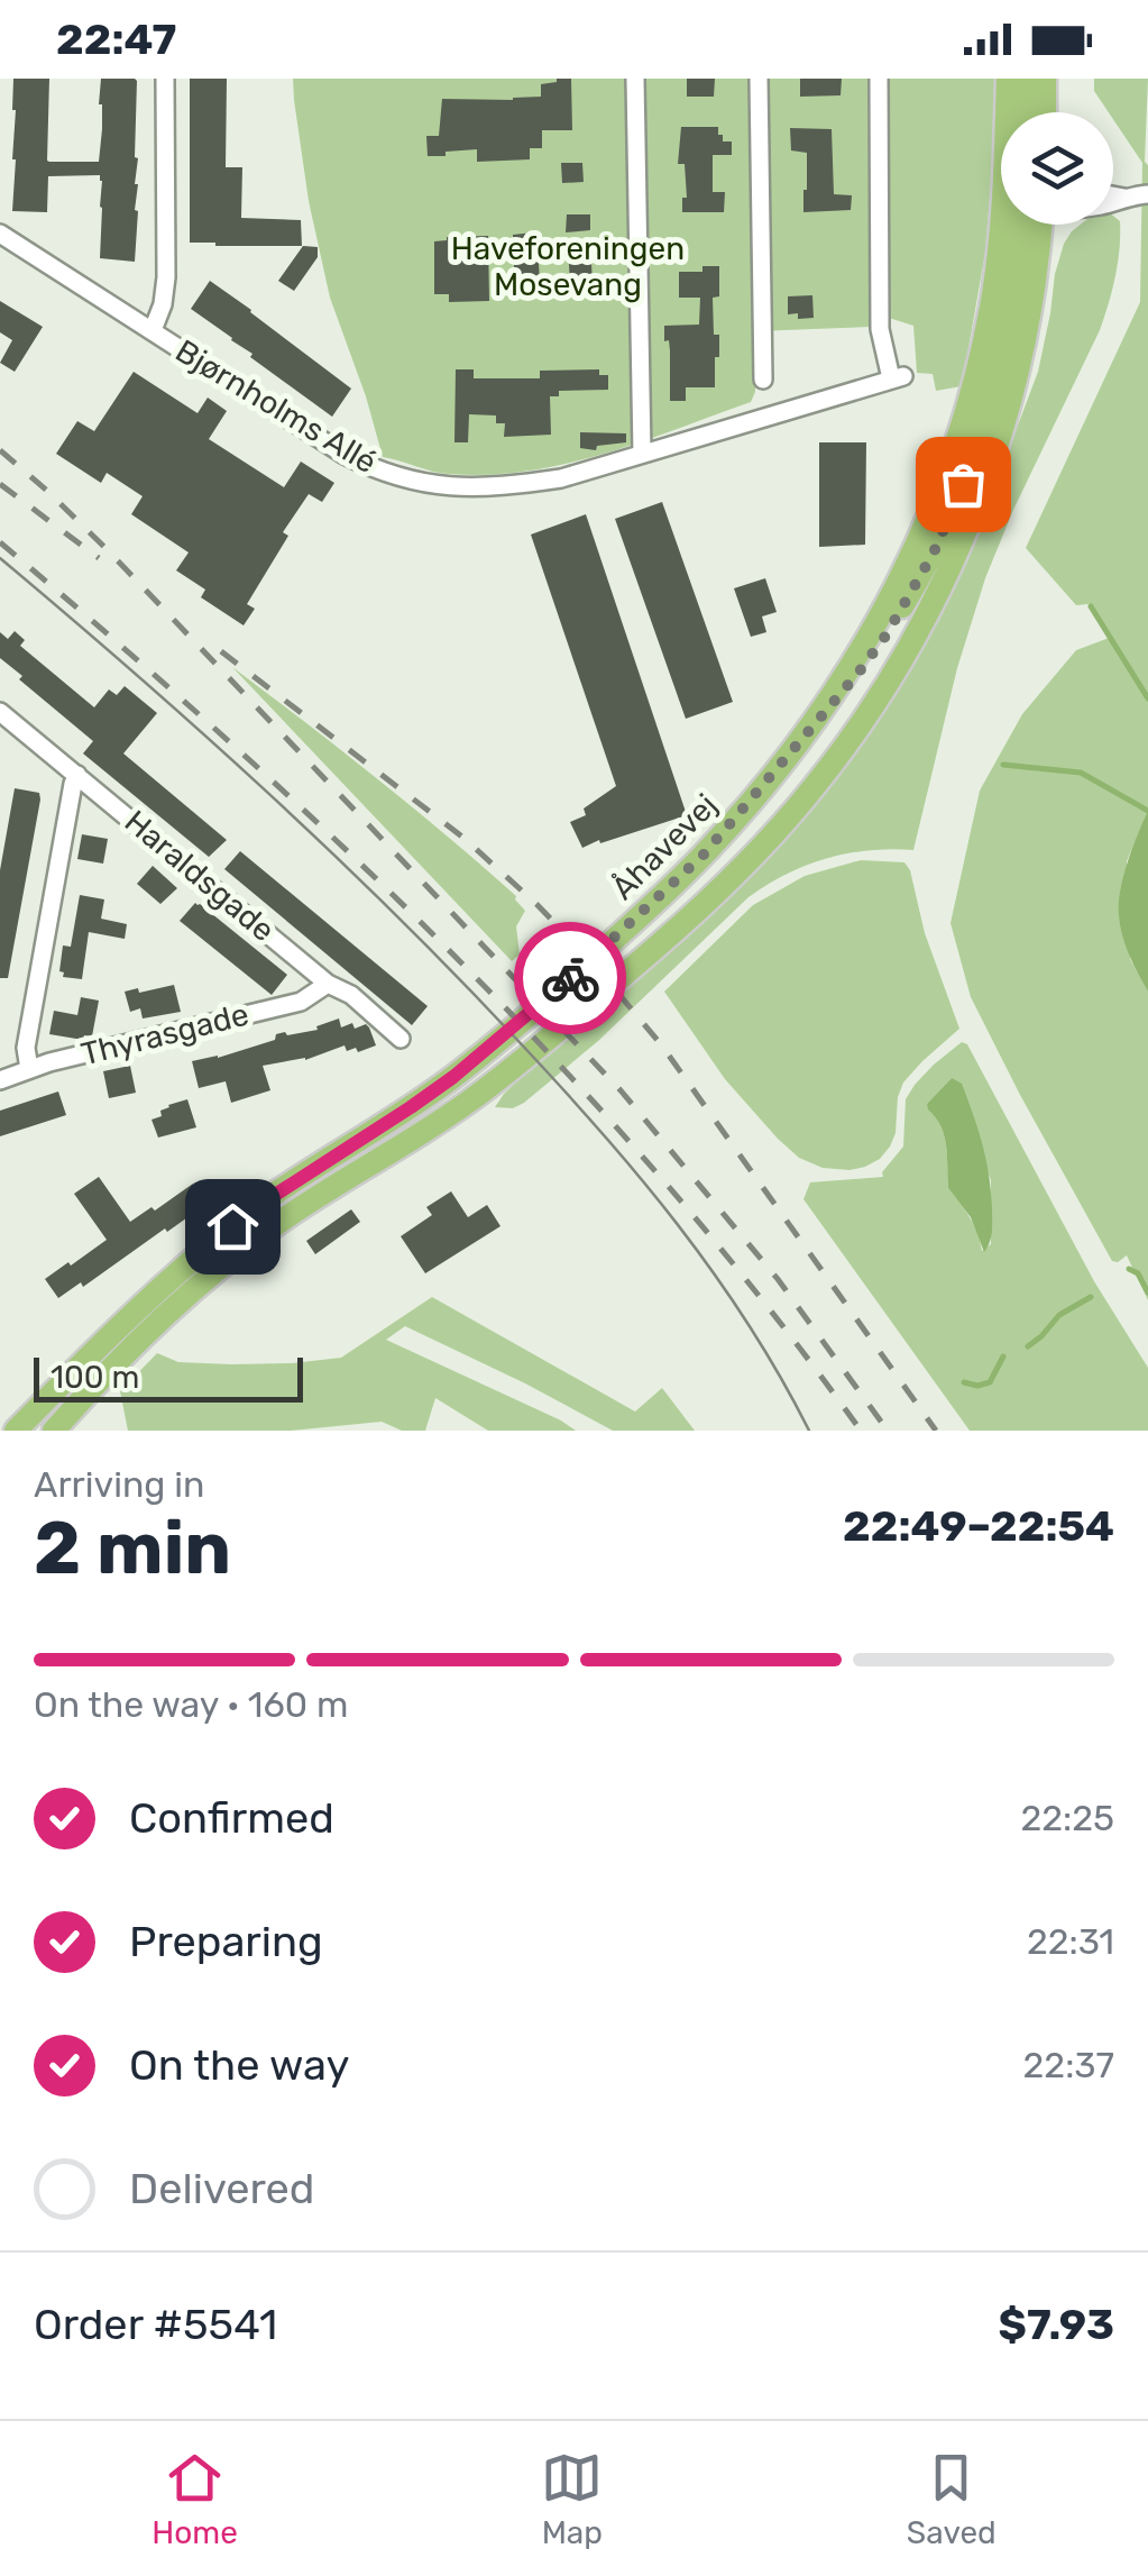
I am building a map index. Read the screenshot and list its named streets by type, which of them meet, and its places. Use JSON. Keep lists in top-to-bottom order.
{
  "streets": {
    "main road": ["Åhavevej"],
    "street": ["Bjørnholms Allé", "Haraldsgade", "Thyrasgade"]
  },
  "crossings": [
    ["Haraldsgade", "Thyrasgade"]
  ],
  "parks": ["Haveforeningen Mosevang"],
  "scale_bar": "100 m",
  "page": {
    "status": "22:47",
    "scale": "100 m",
    "heading": ["2 min", "Arriving in", "22:49–22:54"],
    "panel": ["Order #5541", "$7.93"],
    "bar": "On the way · 160 m",
    "list": [
      ["Confirmed", "22:25"],
      ["Preparing", "22:31"],
      ["On the way", "22:37"],
      "Delivered"
    ],
    "tabs": ["Home", "Map", "Saved"]
  }
}
